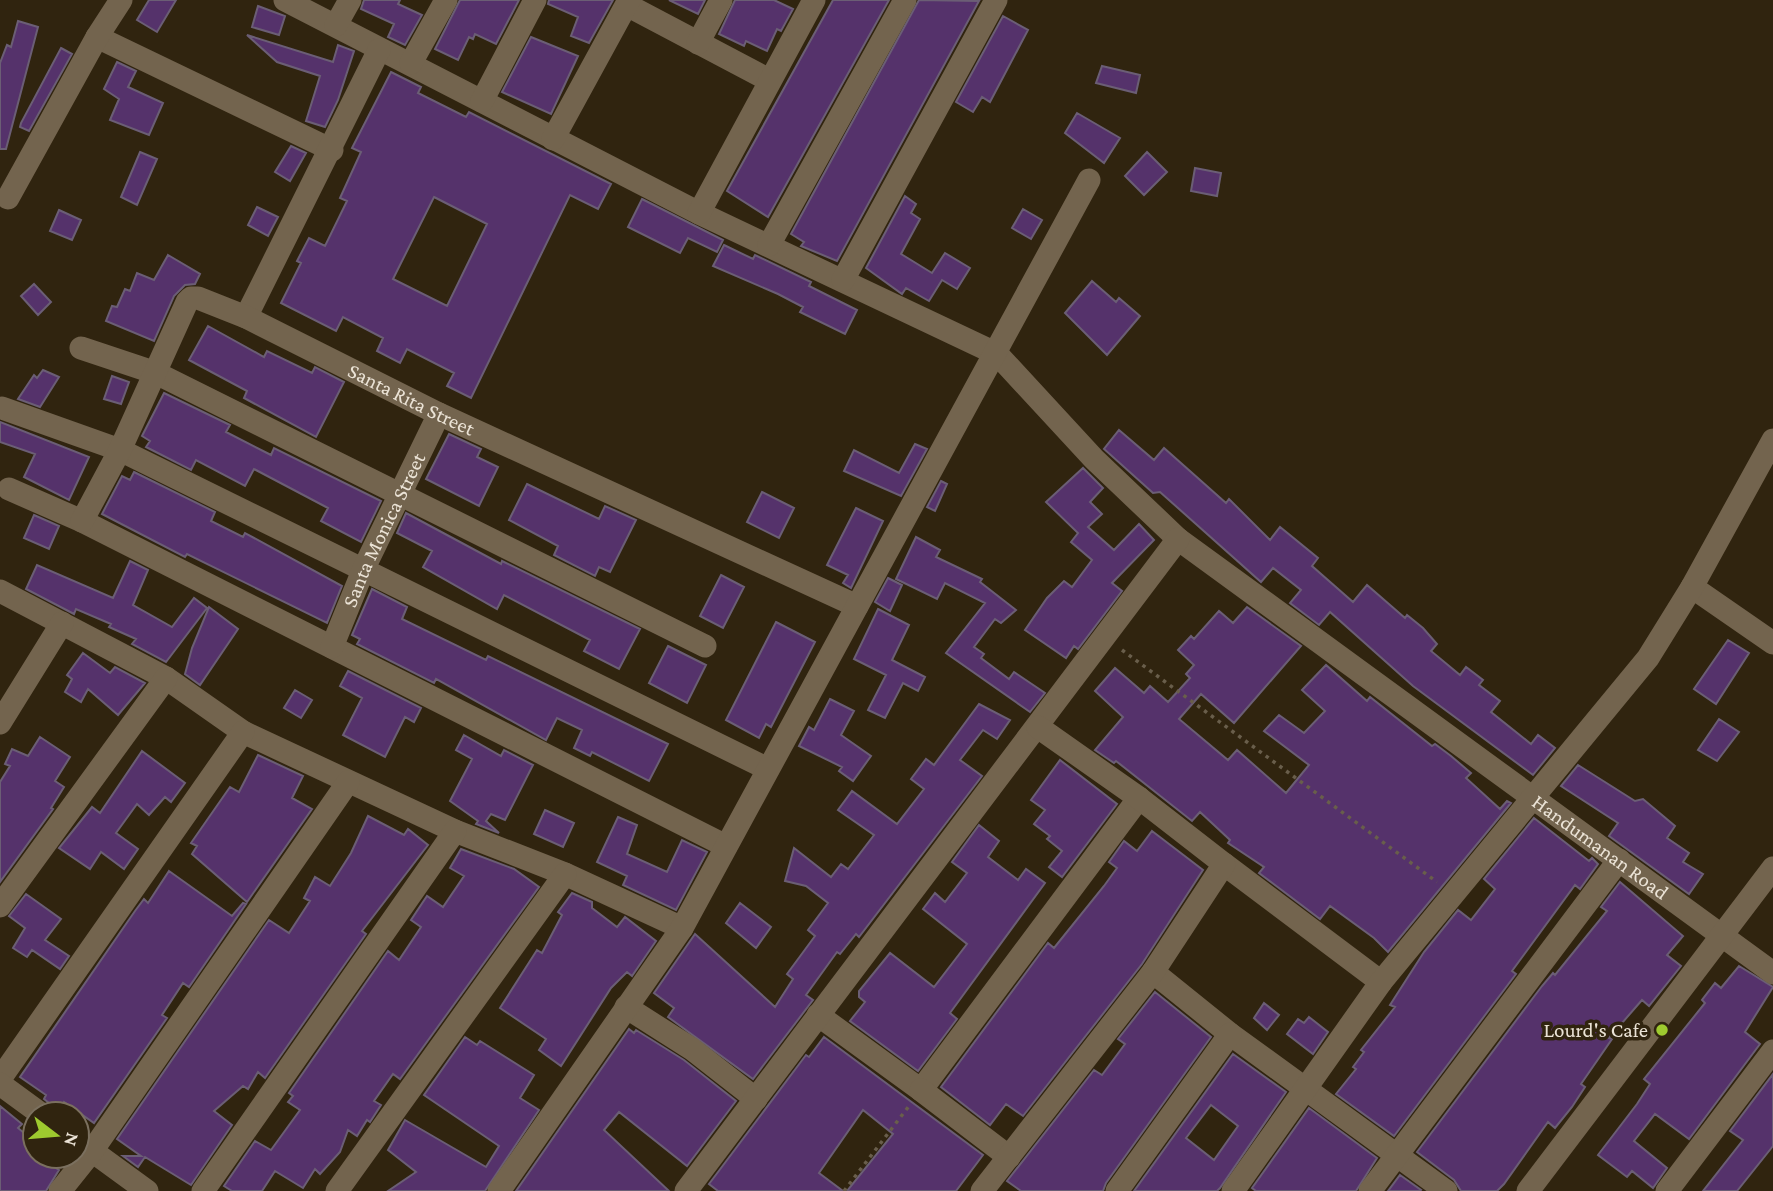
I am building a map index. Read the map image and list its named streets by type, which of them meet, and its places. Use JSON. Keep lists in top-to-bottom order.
{
  "streets": {
    "street": ["Santa Rita Street", "Santa Monica Street", "Handumanan Road"]
  },
  "crossings": [
    ["Santa Rita Street", "Santa Monica Street"]
  ],
  "places": ["Lourd's Cafe"],
  "north": "right"
}
